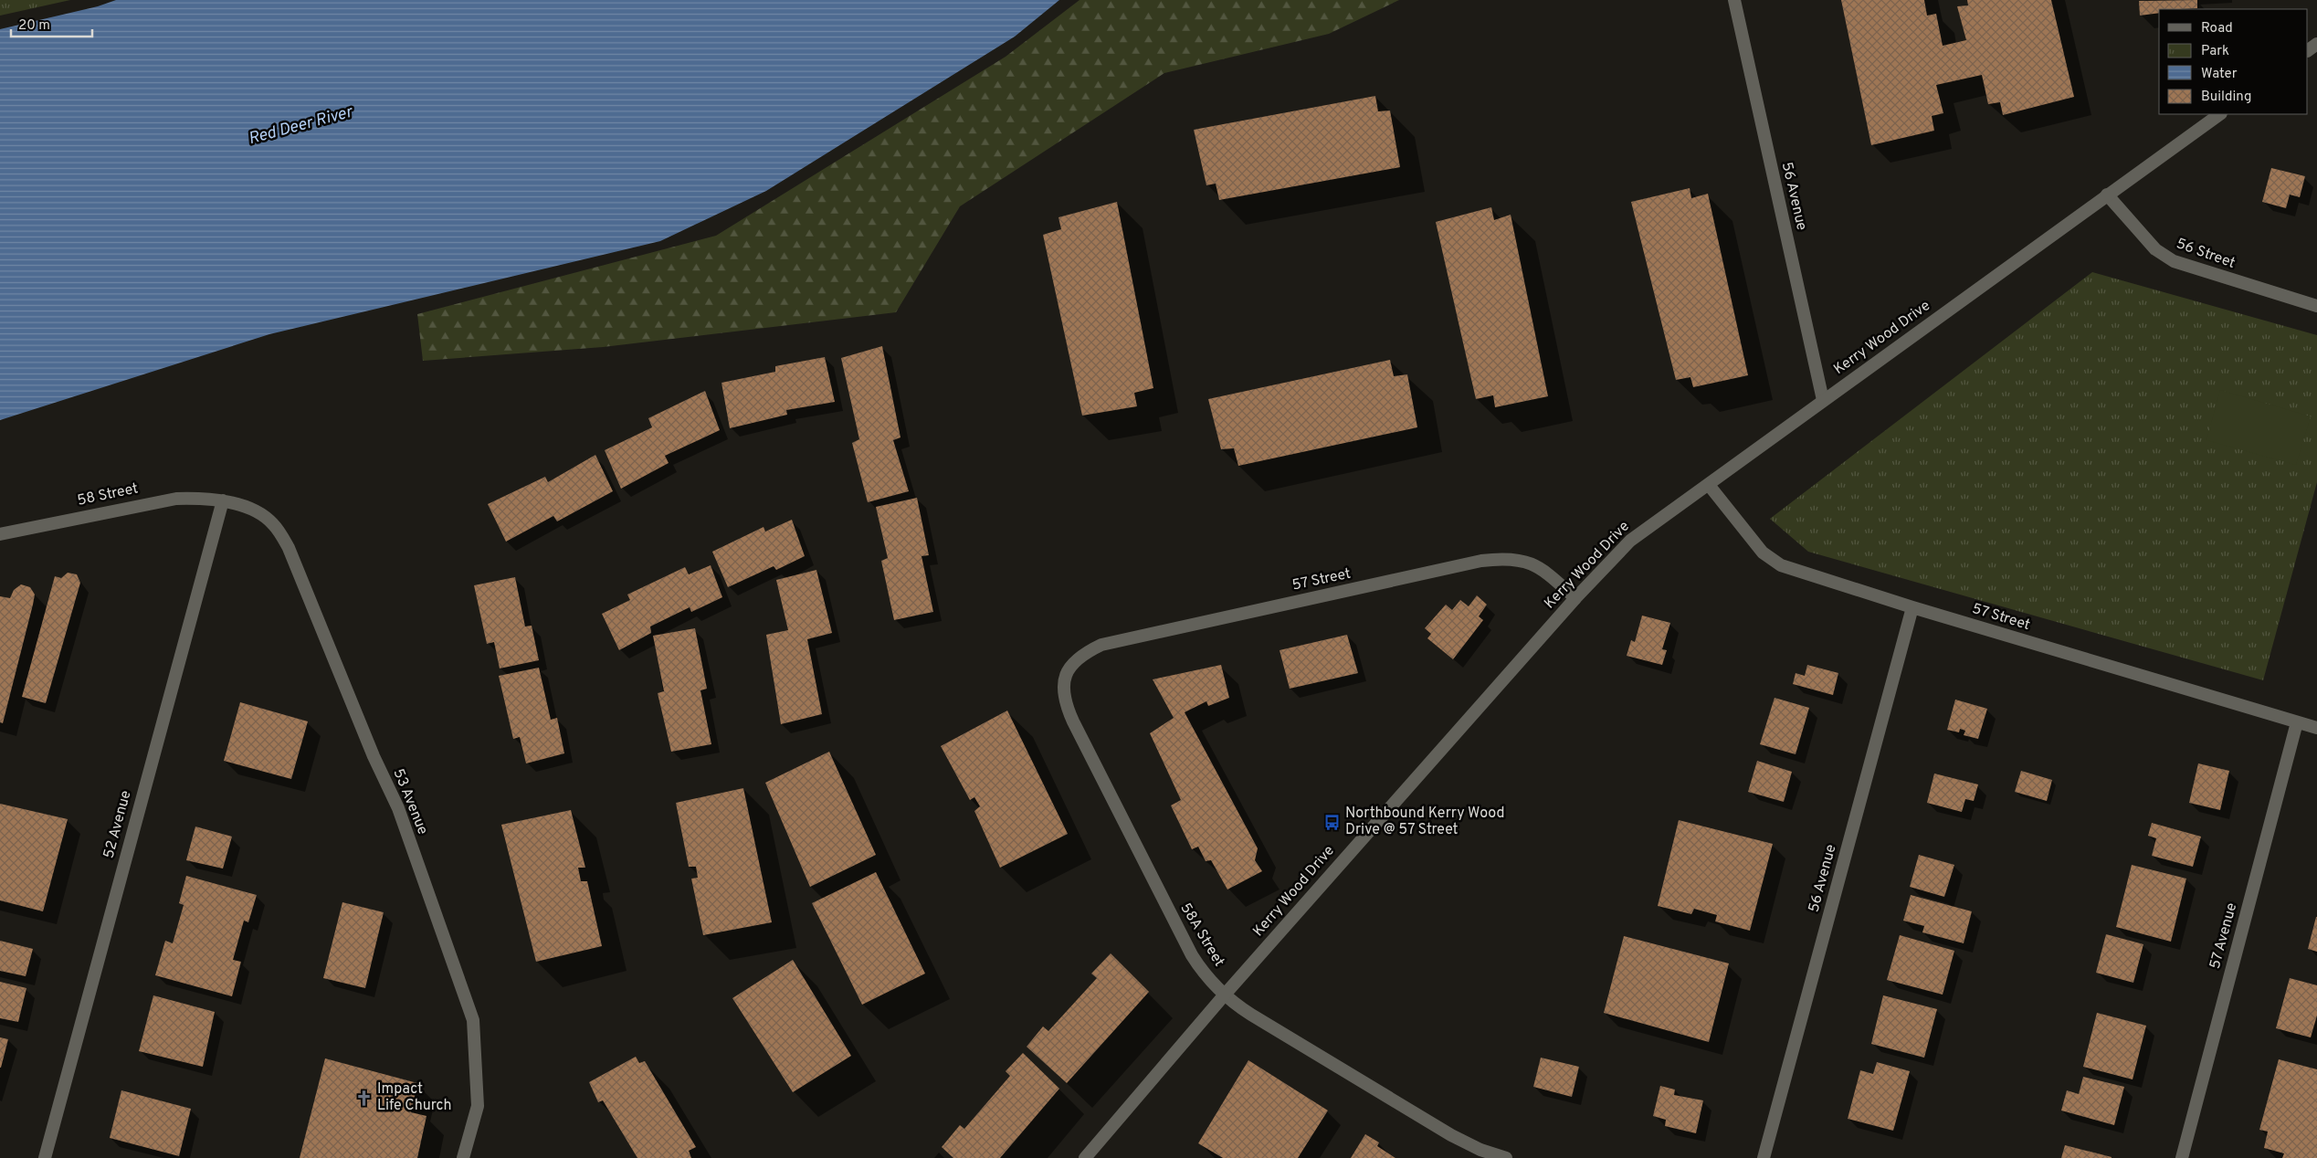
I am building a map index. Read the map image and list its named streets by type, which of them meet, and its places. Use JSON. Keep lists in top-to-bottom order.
{
  "streets": {
    "street": [
      "56 Avenue",
      "56 Street",
      "Kerry Wood Drive",
      "58 Street",
      "57 Street",
      "53 Avenue",
      "52 Avenue",
      "58A Street",
      "57 Avenue"
    ]
  },
  "crossings": [
    ["56 Avenue", "Kerry Wood Drive"],
    ["56 Avenue", "57 Street"],
    ["56 Street", "Kerry Wood Drive"],
    ["Kerry Wood Drive", "57 Street"],
    ["Kerry Wood Drive", "58A Street"],
    ["58 Street", "53 Avenue"],
    ["58 Street", "52 Avenue"],
    ["57 Street", "58A Street"],
    ["57 Street", "57 Avenue"],
    ["53 Avenue", "52 Avenue"]
  ],
  "water": ["Red Deer River"],
  "places": {
    "bus stop": ["Northbound Kerry Wood Drive @ 57 Street"],
    "church": ["Impact Life Church"]
  },
  "legend": [
    "Road",
    "Park",
    "Water",
    "Building"
  ],
  "scale_bar": "20 m"
}
